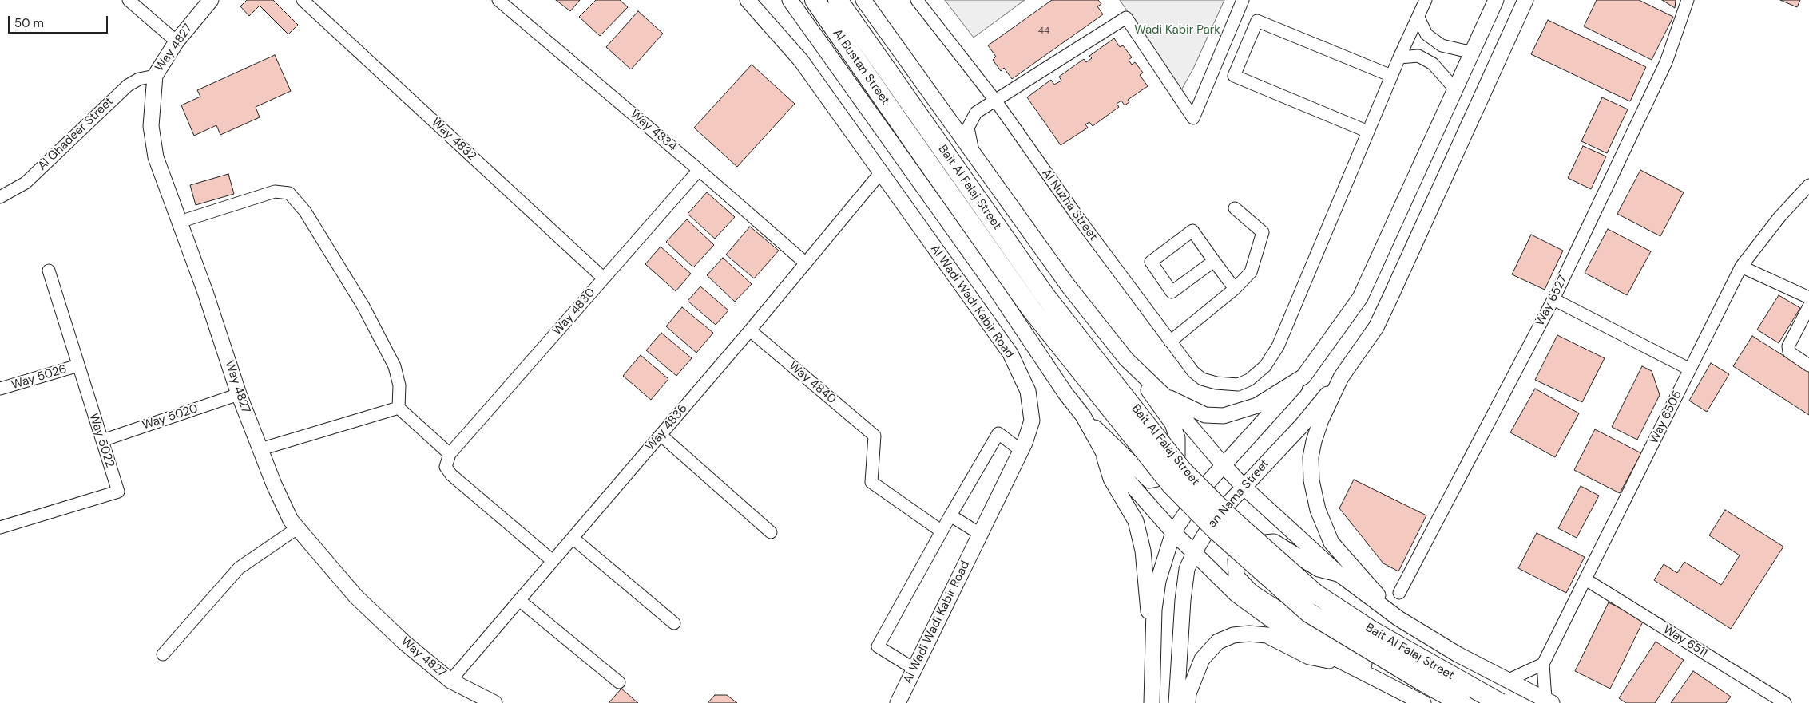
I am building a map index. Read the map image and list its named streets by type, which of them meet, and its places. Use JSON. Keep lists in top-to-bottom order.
{
  "streets": {
    "main road": ["Al Bustan Street", "Bait Al Falaj Street"],
    "street": [
      "Way 4827",
      "Way 4834",
      "Al Ghadeer Street",
      "Way 4832",
      "Al Nuzha Street",
      "Way 6527",
      "Al Wadi Wadi Kabir Road",
      "Way 4830",
      "Way 5026",
      "Way 4840",
      "Way 5020",
      "Way 6505",
      "Way 4836",
      "Way 5022",
      "an Nama Street",
      "Way 6511"
    ]
  },
  "crossings": [
    ["Way 4827", "Al Ghadeer Street"],
    ["Way 4827", "Way 5020"],
    ["Way 4827", "Way 4836"],
    ["Al Bustan Street", "Bait Al Falaj Street"],
    ["Way 4834", "Way 4830"],
    ["Way 4834", "Way 4836"],
    ["Way 4832", "Way 4830"],
    ["Al Wadi Wadi Kabir Road", "Way 4836"],
    ["Way 5026", "Way 5022"],
    ["Way 4840", "Way 4836"],
    ["Way 5020", "Way 5022"],
    ["Way 6505", "Way 6511"]
  ],
  "parks": ["Wadi Kabir Park"],
  "house_numbers": ["44"],
  "scale_bar": "50 m"
}
